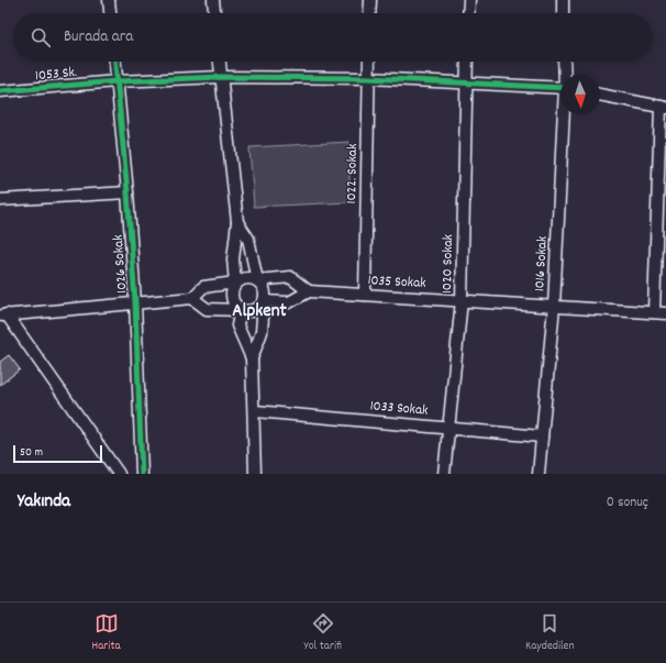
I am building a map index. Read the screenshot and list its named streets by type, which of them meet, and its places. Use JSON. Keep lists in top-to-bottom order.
{
  "streets": {
    "street": [
      "1053 Sk.",
      "1022. Sokak",
      "1026 Sokak",
      "1020 Sokak",
      "1016 Sokak",
      "1035 Sokak",
      "1033 Sokak"
    ]
  },
  "crossings": [
    ["1053 Sk.", "1022. Sokak"],
    ["1053 Sk.", "1026 Sokak"],
    ["1053 Sk.", "1020 Sokak"],
    ["1022. Sokak", "1035 Sokak"],
    ["1020 Sokak", "1035 Sokak"],
    ["1020 Sokak", "1033 Sokak"],
    ["1016 Sokak", "1035 Sokak"],
    ["1016 Sokak", "1033 Sokak"]
  ],
  "districts": ["Alpkent"],
  "scale_bar": "50 m",
  "north": "bottom",
  "page": {
    "search": "Burada ara",
    "scale": "50 m",
    "heading": ["Yakında", "0 sonuç"],
    "nav": ["Harita", "Yol tarifi", "Kaydedilen"]
  }
}
